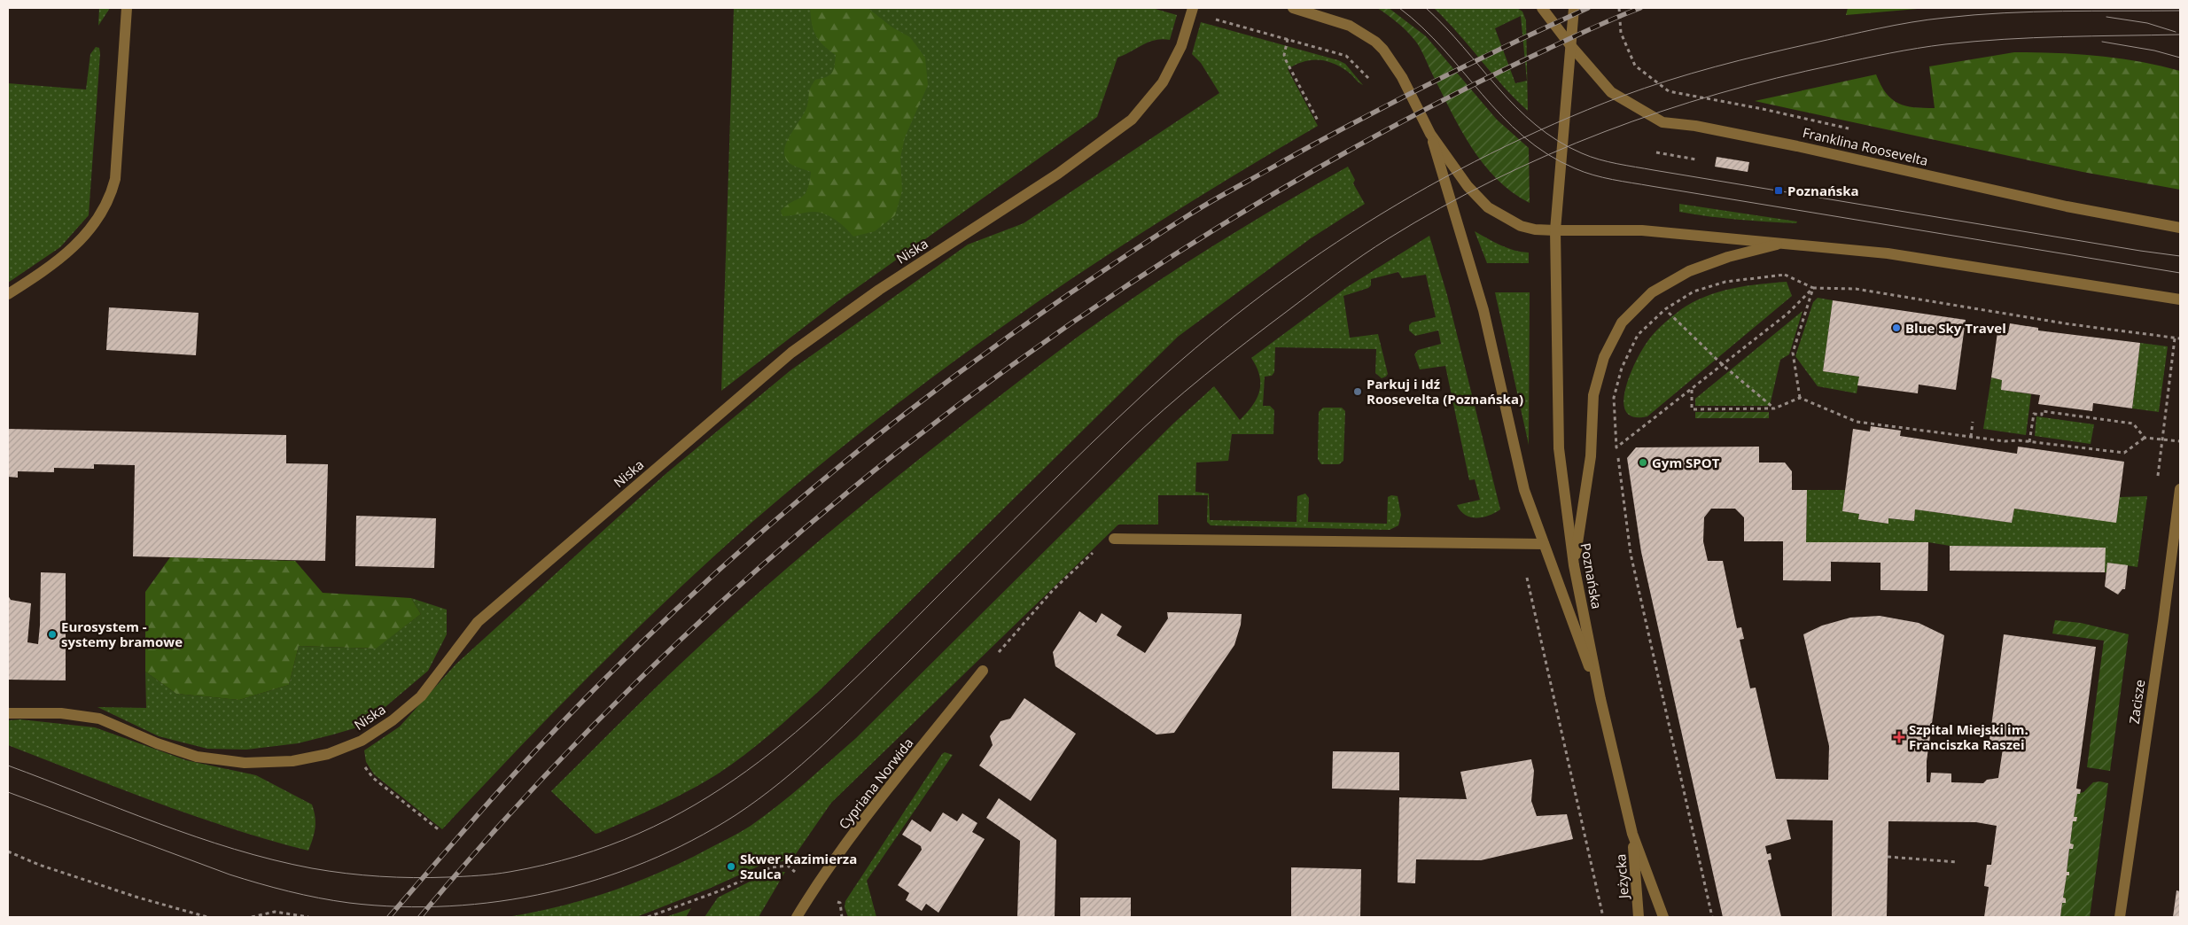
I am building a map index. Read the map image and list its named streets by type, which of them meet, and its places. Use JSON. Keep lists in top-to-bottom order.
{
  "streets": {
    "street": [
      "Franklina Roosevelta",
      "Niska",
      "Poznańska",
      "Zacisze",
      "Cypriana Norwida",
      "Jeżycka"
    ]
  },
  "crossings": [
    ["Franklina Roosevelta", "Poznańska"],
    ["Poznańska", "Jeżycka"]
  ],
  "places": {
    "transit": ["Poznańska"],
    "other": [
      "Blue Sky Travel",
      "Parkuj i Idź Roosevelta (Poznańska)",
      "Gym SPOT",
      "Eurosystem - systemy bramowe",
      "Skwer Kazimierza Szulca"
    ],
    "health": ["Szpital Miejski im. Franciszka Raszei"]
  }
}
